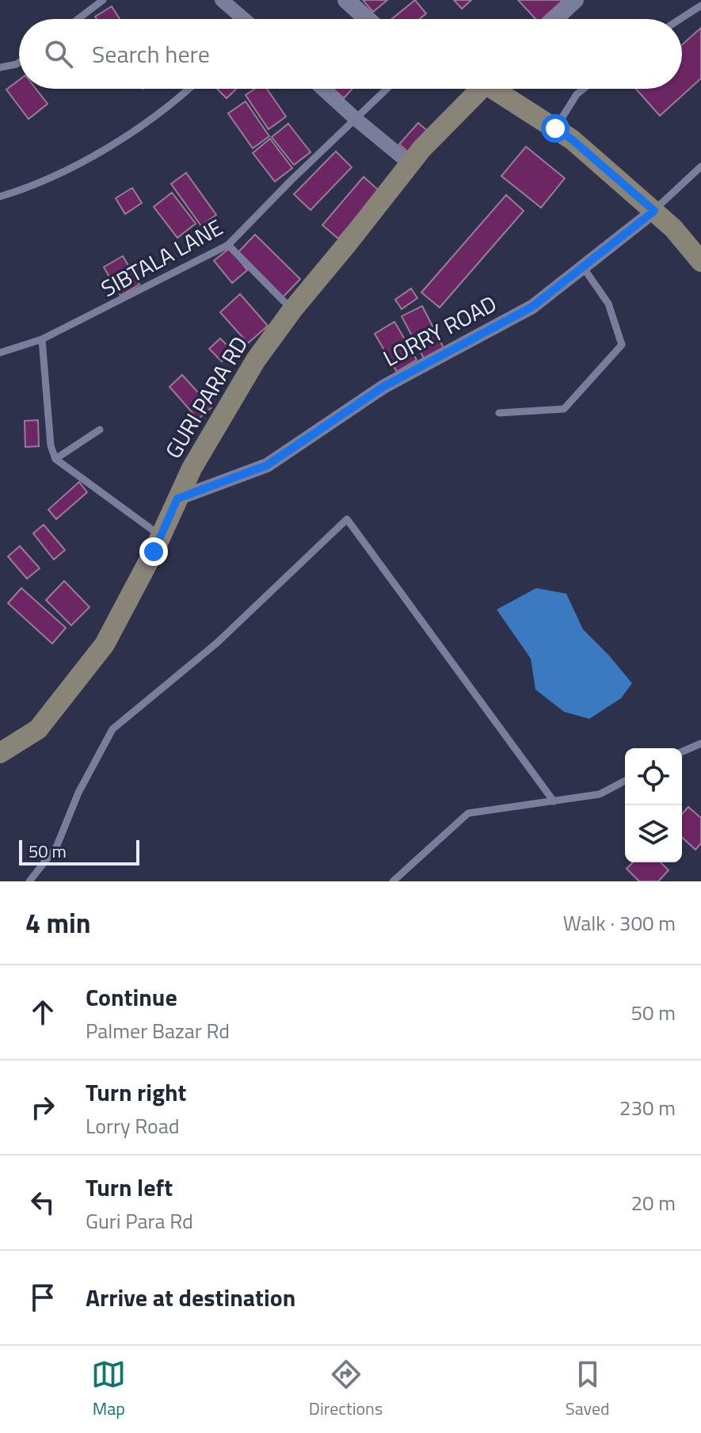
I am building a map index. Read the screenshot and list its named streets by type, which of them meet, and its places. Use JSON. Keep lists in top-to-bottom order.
{
  "streets": {
    "main road": ["GURI PARA RD"],
    "street": ["LORRY ROAD"],
    "lane": ["SIBTALA LANE"]
  },
  "crossings": [
    ["LORRY ROAD", "GURI PARA RD"]
  ],
  "scale_bar": "50 m",
  "page": {
    "search": "Search here",
    "scale": "50 m",
    "heading": ["4 min", "Walk · 300 m"],
    "list": [
      ["Continue", "Palmer Bazar Rd", "50 m"],
      ["Turn right", "Lorry Road", "230 m"],
      ["Turn left", "Guri Para Rd", "20 m"],
      "Arrive at destination"
    ],
    "nav": ["Map", "Directions", "Saved"]
  }
}
